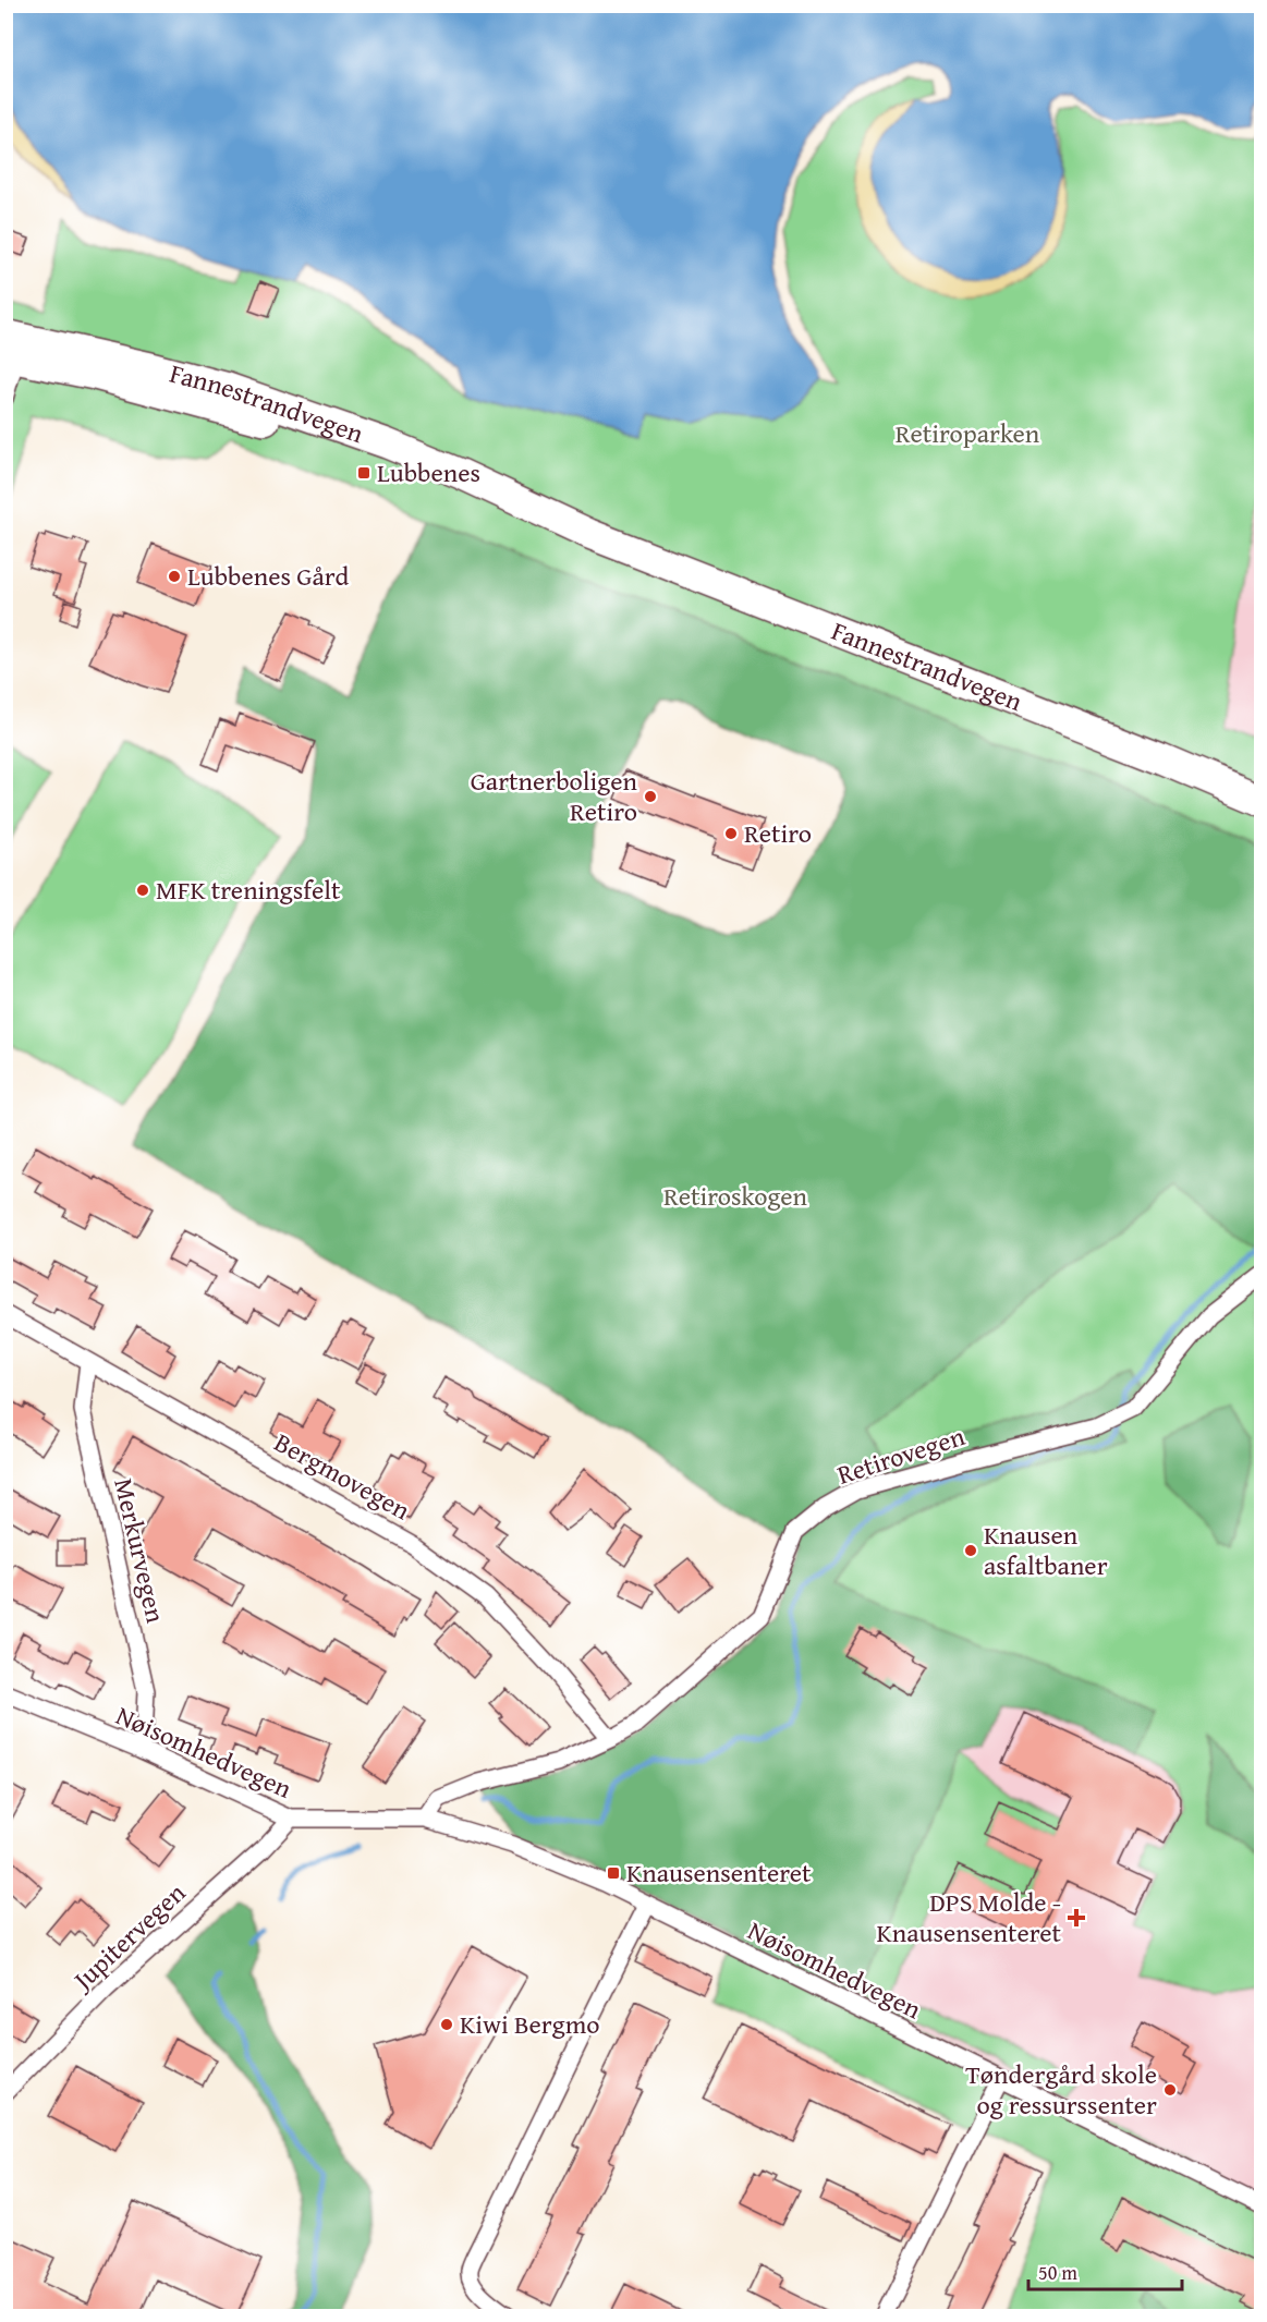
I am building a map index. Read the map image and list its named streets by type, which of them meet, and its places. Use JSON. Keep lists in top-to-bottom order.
{
  "streets": {
    "highway": ["Fannestrandvegen"],
    "street": [
      "Retirovegen",
      "Bergmovegen",
      "Merkurvegen",
      "Nøisomhedvegen",
      "Jupitervegen"
    ]
  },
  "crossings": [
    ["Retirovegen", "Bergmovegen"],
    ["Retirovegen", "Nøisomhedvegen"],
    ["Bergmovegen", "Merkurvegen"],
    ["Merkurvegen", "Nøisomhedvegen"],
    ["Nøisomhedvegen", "Jupitervegen"]
  ],
  "parks": ["Retiroparken", "Retiroskogen"],
  "places": {
    "transit": ["Lubbenes", "Knausensenteret"],
    "other": [
      "Lubbenes Gård",
      "Gartnerboligen Retiro",
      "Retiro",
      "MFK treningsfelt",
      "Knausen asfaltbaner",
      "Kiwi Bergmo",
      "Tøndergård skole og ressurssenter"
    ],
    "health": ["DPS Molde - Knausensenteret"]
  },
  "scale_bar": "50 m"
}
